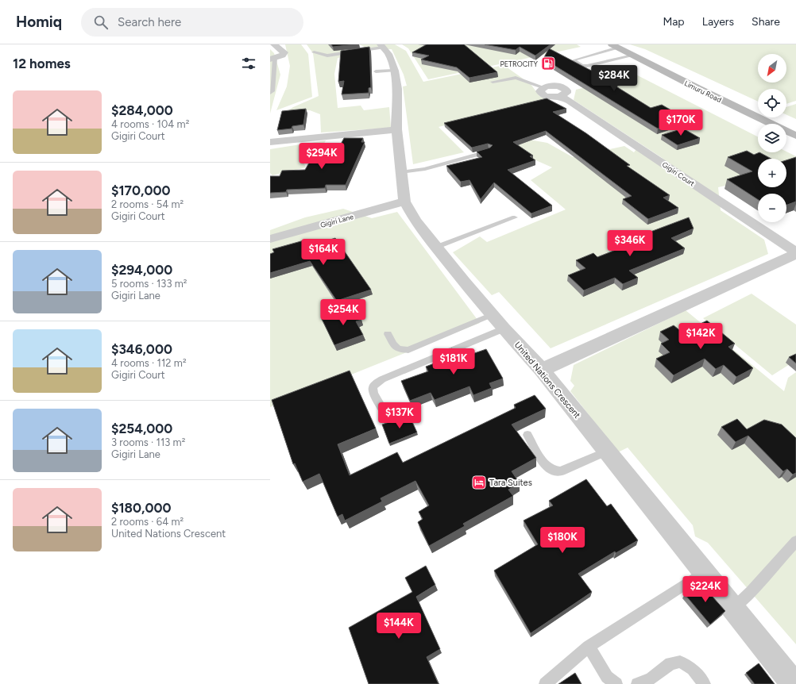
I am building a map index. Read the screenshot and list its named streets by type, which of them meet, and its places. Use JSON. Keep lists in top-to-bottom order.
{
  "streets": {
    "main road": ["Limuru Road"],
    "street": ["Gigiri Court", "Gigiri Lane", "United Nations Crescent"]
  },
  "crossings": [
    ["Gigiri Court", "United Nations Crescent"],
    ["Gigiri Lane", "United Nations Crescent"]
  ],
  "places": {
    "fuel station": ["PETROCITY"],
    "hotel": ["Tara Suites"]
  },
  "north": "bottom left",
  "page": {
    "header": "Homiq",
    "search": "Search here",
    "nav": ["Map", "Layers", "Share"],
    "heading": "12 homes",
    "map_buttons": ["+", "−"],
    "price": [
      "$284K",
      "$170K",
      "$294K",
      "$346K",
      "$164K",
      "$254K",
      "$142K",
      "$181K",
      "$137K",
      "$180K",
      "$224K",
      "$144K"
    ],
    "list": [
      {
        "name": "$284,000",
        "note": "4 rooms · 104 m² · Gigiri Court"
      },
      {
        "name": "$170,000",
        "note": "2 rooms · 54 m² · Gigiri Court"
      },
      {
        "name": "$294,000",
        "note": "5 rooms · 133 m² · Gigiri Lane"
      },
      {
        "name": "$346,000",
        "note": "4 rooms · 112 m² · Gigiri Court"
      },
      {
        "name": "$254,000",
        "note": "3 rooms · 113 m² · Gigiri Lane"
      },
      {
        "name": "$180,000",
        "note": "2 rooms · 64 m² · United Nations Crescent"
      }
    ]
  }
}
